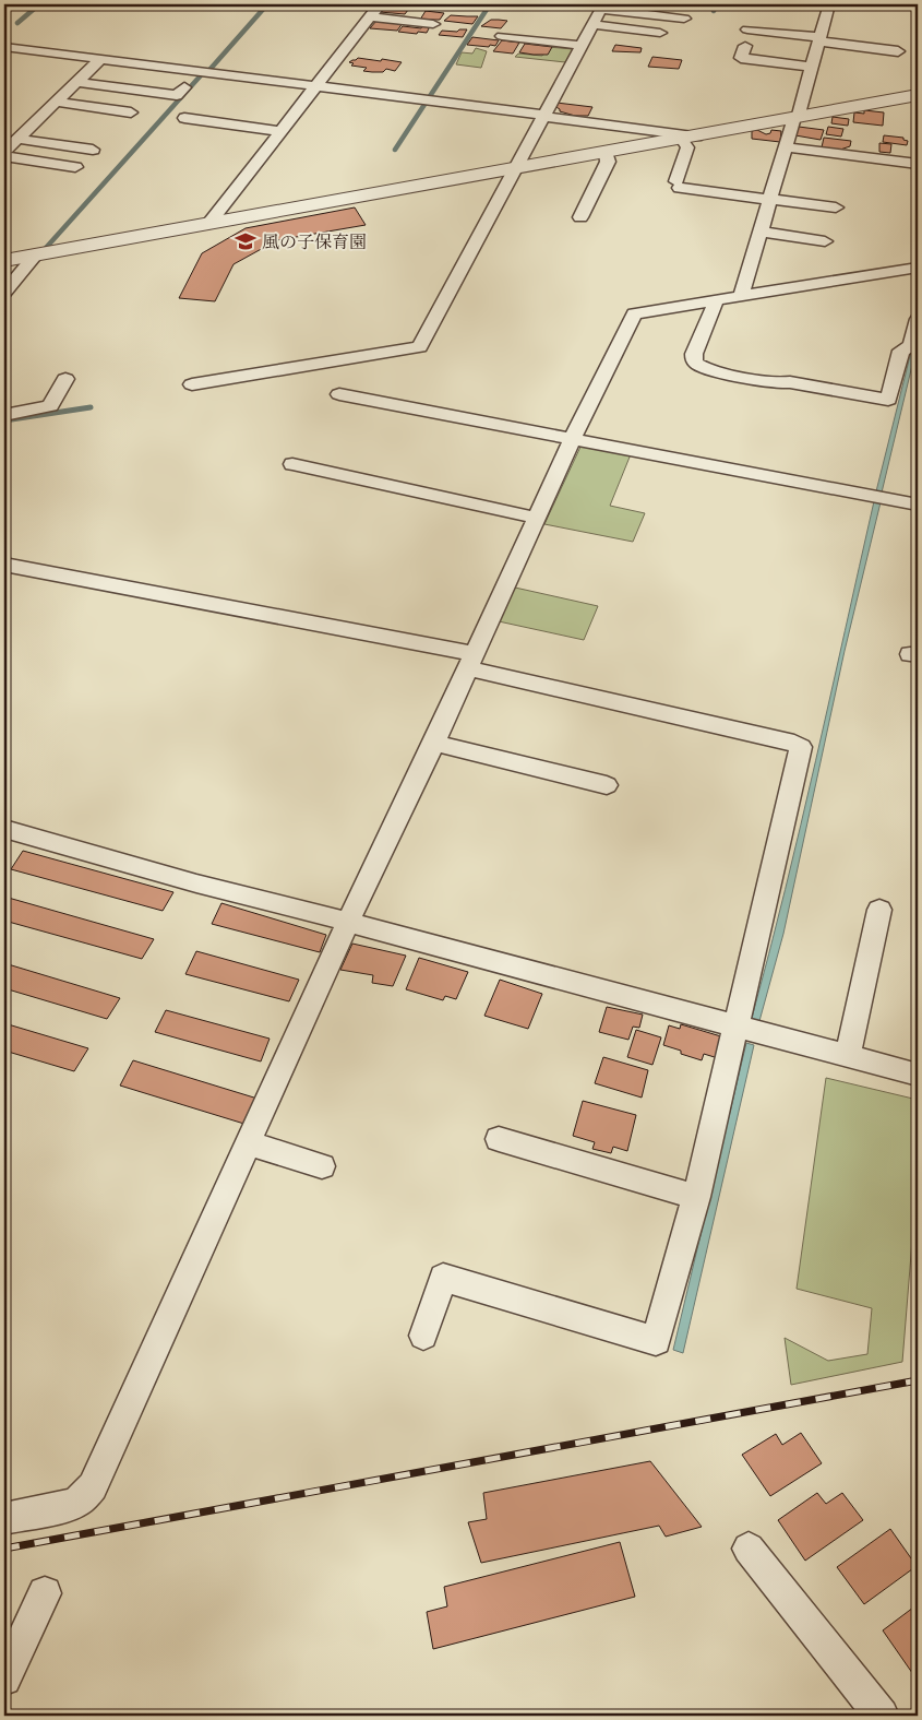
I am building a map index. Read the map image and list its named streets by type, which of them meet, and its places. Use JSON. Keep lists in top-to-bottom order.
{
  "places": {
    "school or university": ["風の子保育園"]
  }
}
